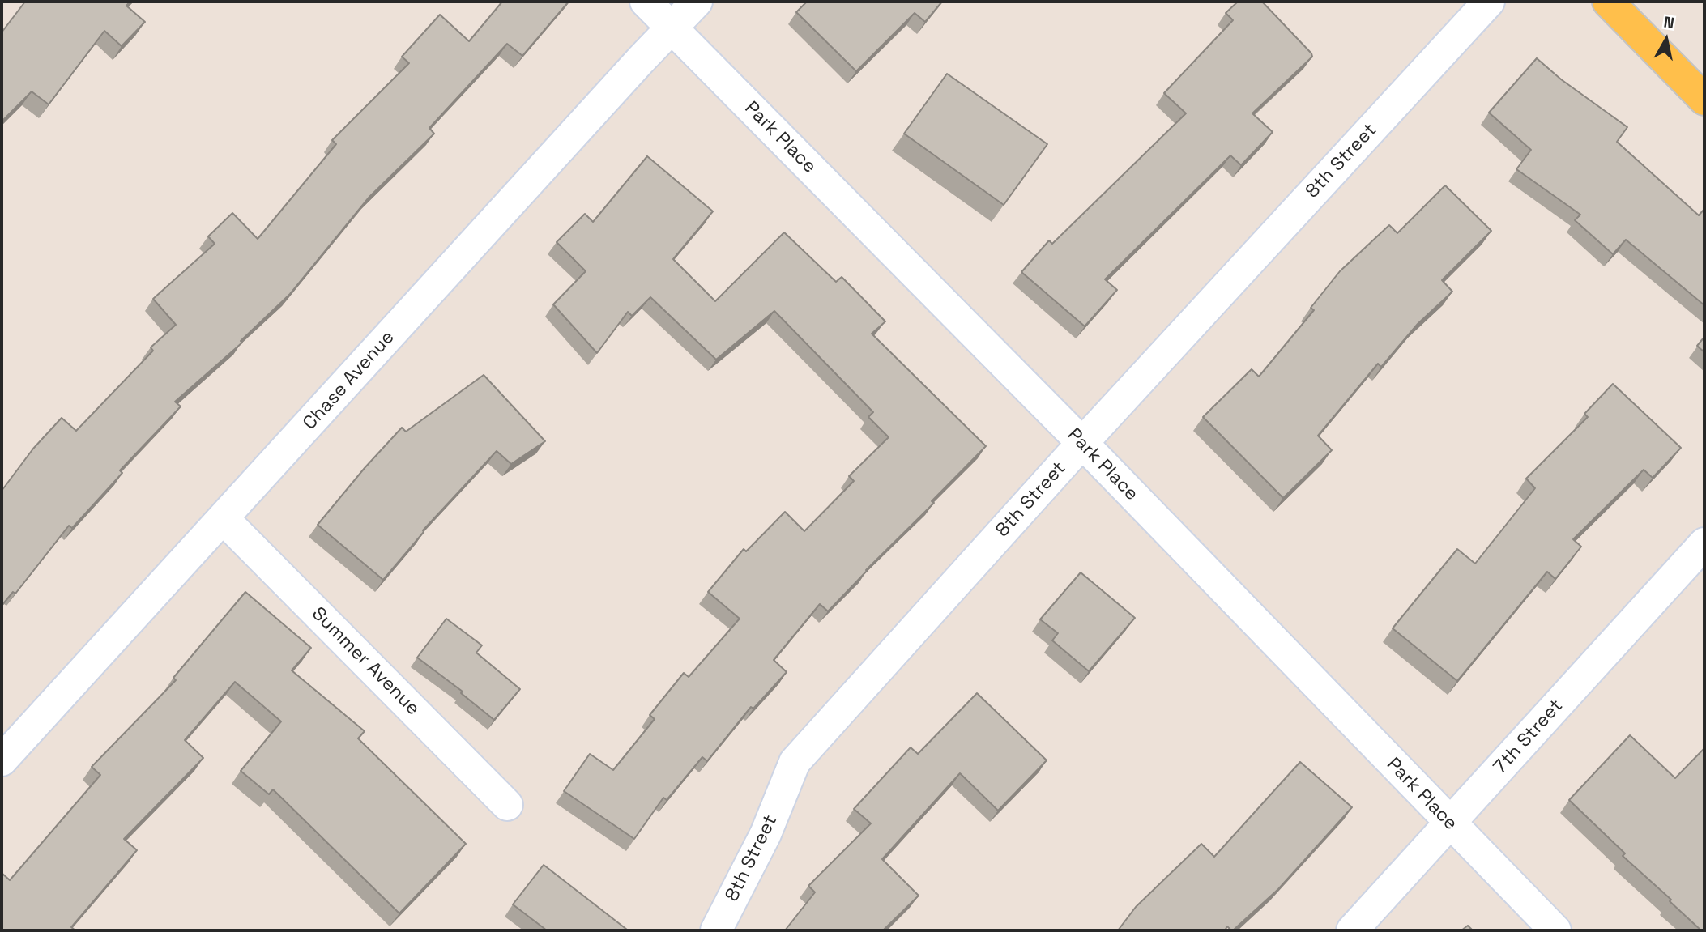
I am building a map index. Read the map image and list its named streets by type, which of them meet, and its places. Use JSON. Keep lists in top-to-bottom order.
{
  "streets": {
    "street": [
      "Park Place",
      "8th Street",
      "Chase Avenue",
      "Summer Avenue",
      "7th Street"
    ]
  },
  "crossings": [
    ["Park Place", "8th Street"],
    ["Park Place", "Chase Avenue"],
    ["Park Place", "7th Street"],
    ["Chase Avenue", "Summer Avenue"]
  ],
  "north": "top"
}
